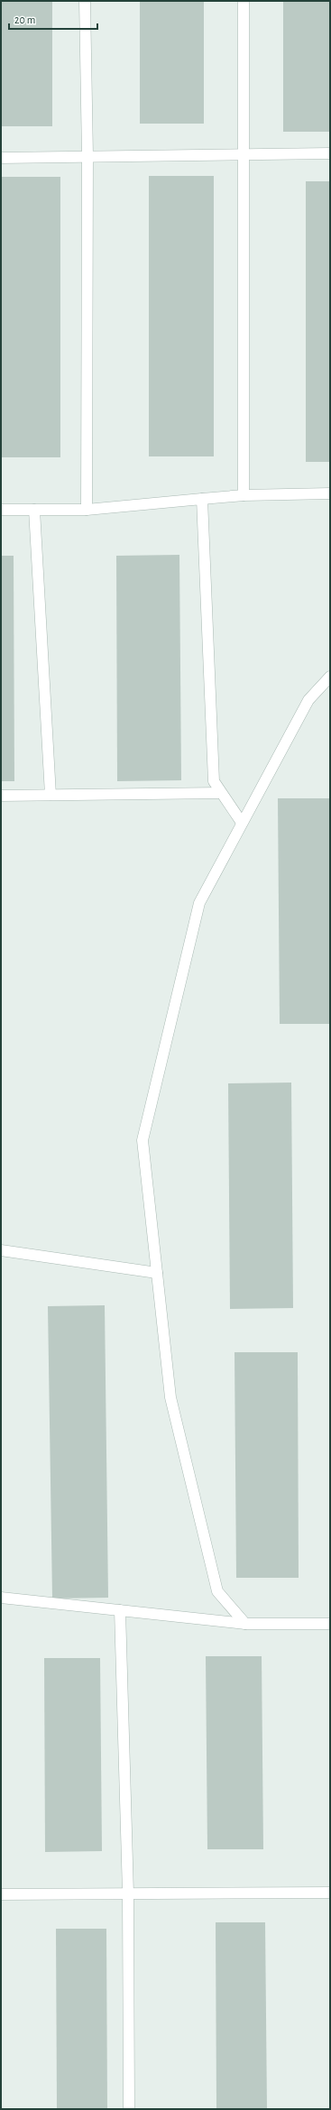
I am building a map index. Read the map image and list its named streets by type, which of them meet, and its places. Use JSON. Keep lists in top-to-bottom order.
{
  "scale_bar": "20 m"
}
